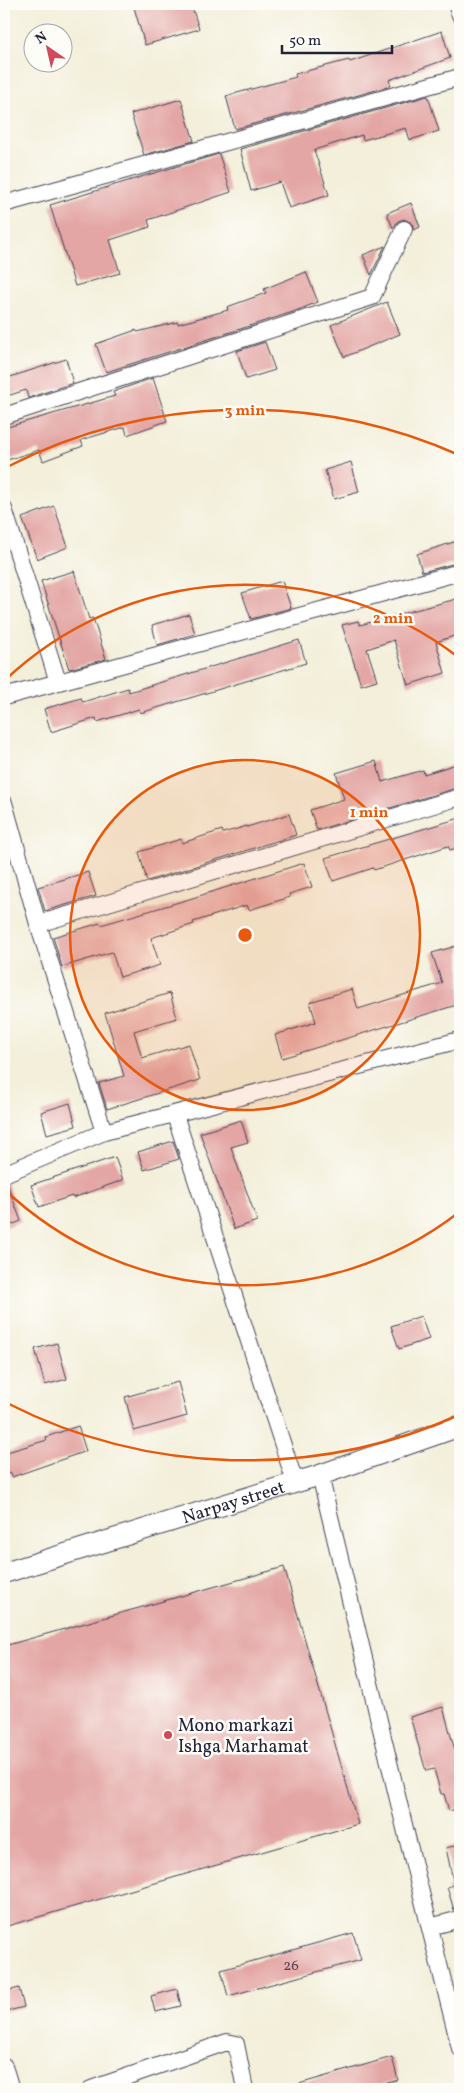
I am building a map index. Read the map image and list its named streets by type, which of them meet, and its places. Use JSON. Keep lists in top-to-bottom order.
{
  "streets": {
    "main road": ["Narpay street"]
  },
  "places": ["Mono markazi Ishga Marhamat"],
  "house_numbers": ["26"],
  "scale_bar": "50 m",
  "north": "top left",
  "rings": ["3 min", "2 min", "1 min"]
}
